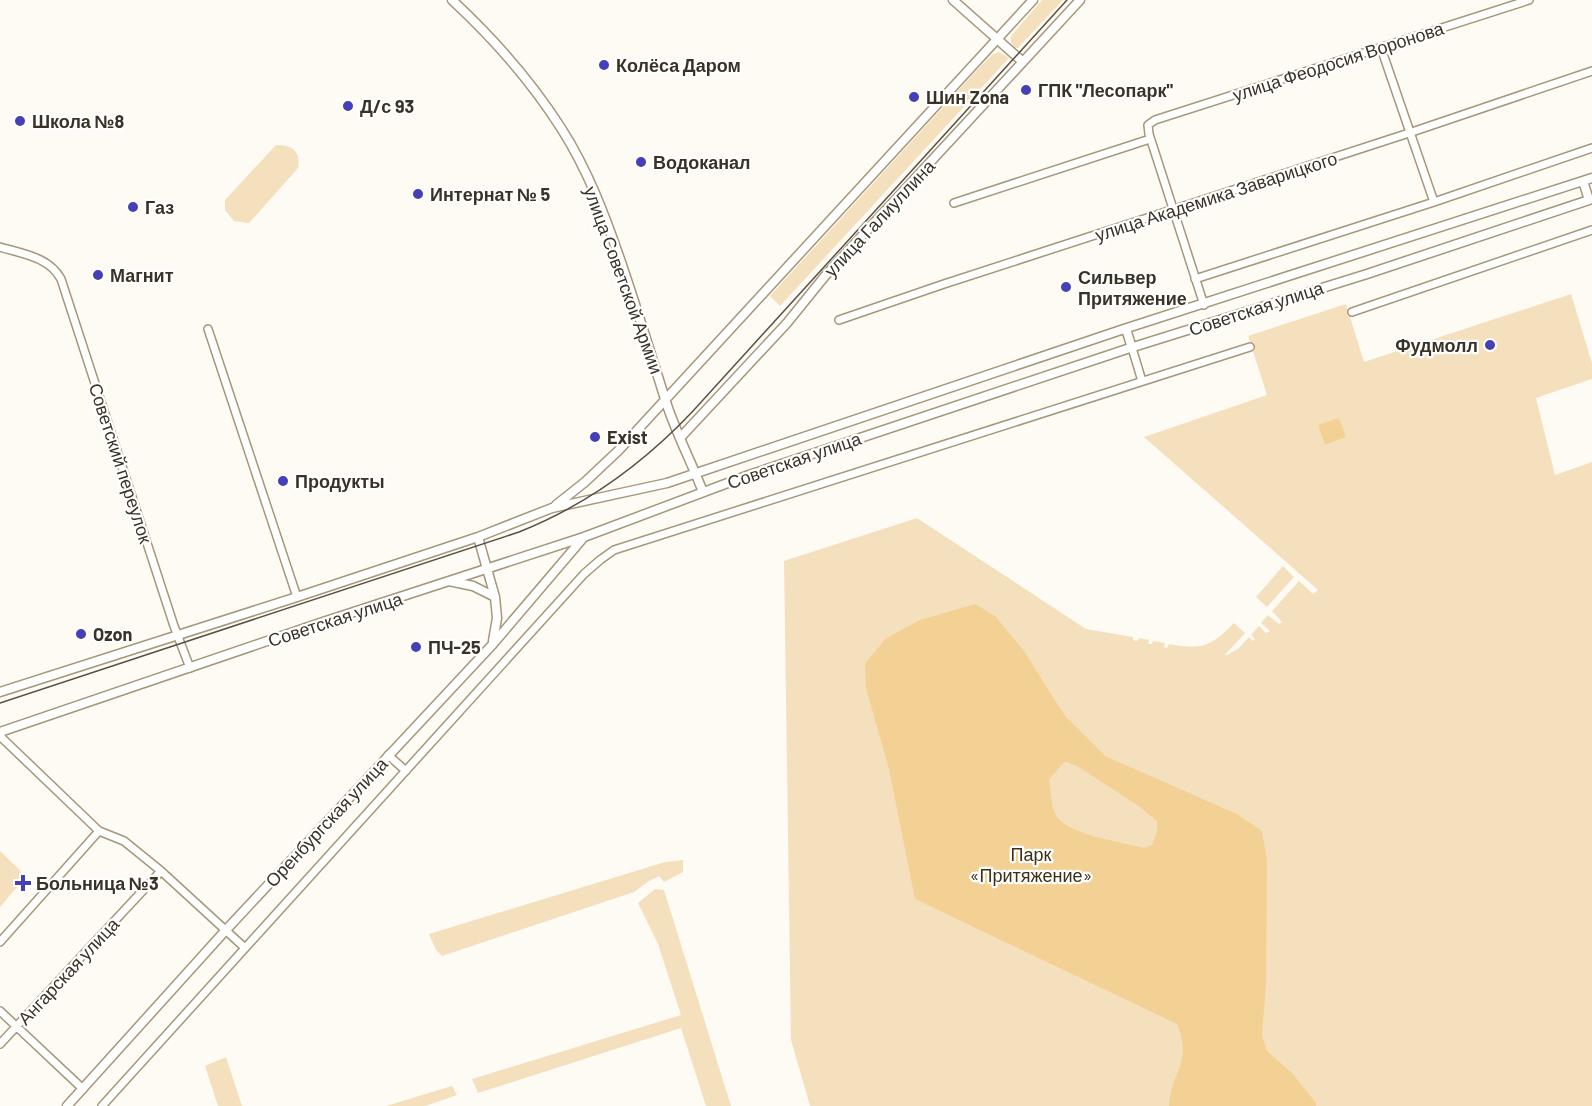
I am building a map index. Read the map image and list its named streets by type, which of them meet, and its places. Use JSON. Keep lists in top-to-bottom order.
{
  "streets": {
    "main road": [
      "улица Галиуллина",
      "улица Советской Армии",
      "Советская улица",
      "Оренбургская улица"
    ],
    "street": [
      "улица Феодосия Воронова",
      "улица Академика Заварицкого",
      "Советский переулок",
      "Ангарская улица"
    ]
  },
  "crossings": [
    ["улица Галиуллина", "улица Советской Армии"],
    ["улица Галиуллина", "Советская улица"],
    ["улица Советской Армии", "Советская улица"],
    ["Советская улица", "Советский переулок"],
    ["Советская улица", "Оренбургская улица"]
  ],
  "parks": ["Парк «Притяжение»"],
  "places": {
    "other": [
      "Колёса Даром",
      "ГПК \"Лесопарк\"",
      "Шин Zona",
      "Д/с 93",
      "Школа №8",
      "Водоканал",
      "Интернат № 5",
      "Газ",
      "Магнит",
      "Сильвер Притяжение",
      "Фудмолл",
      "Exist",
      "Продукты",
      "Ozon",
      "ПЧ-25"
    ],
    "health": ["Больница №3"]
  }
}
